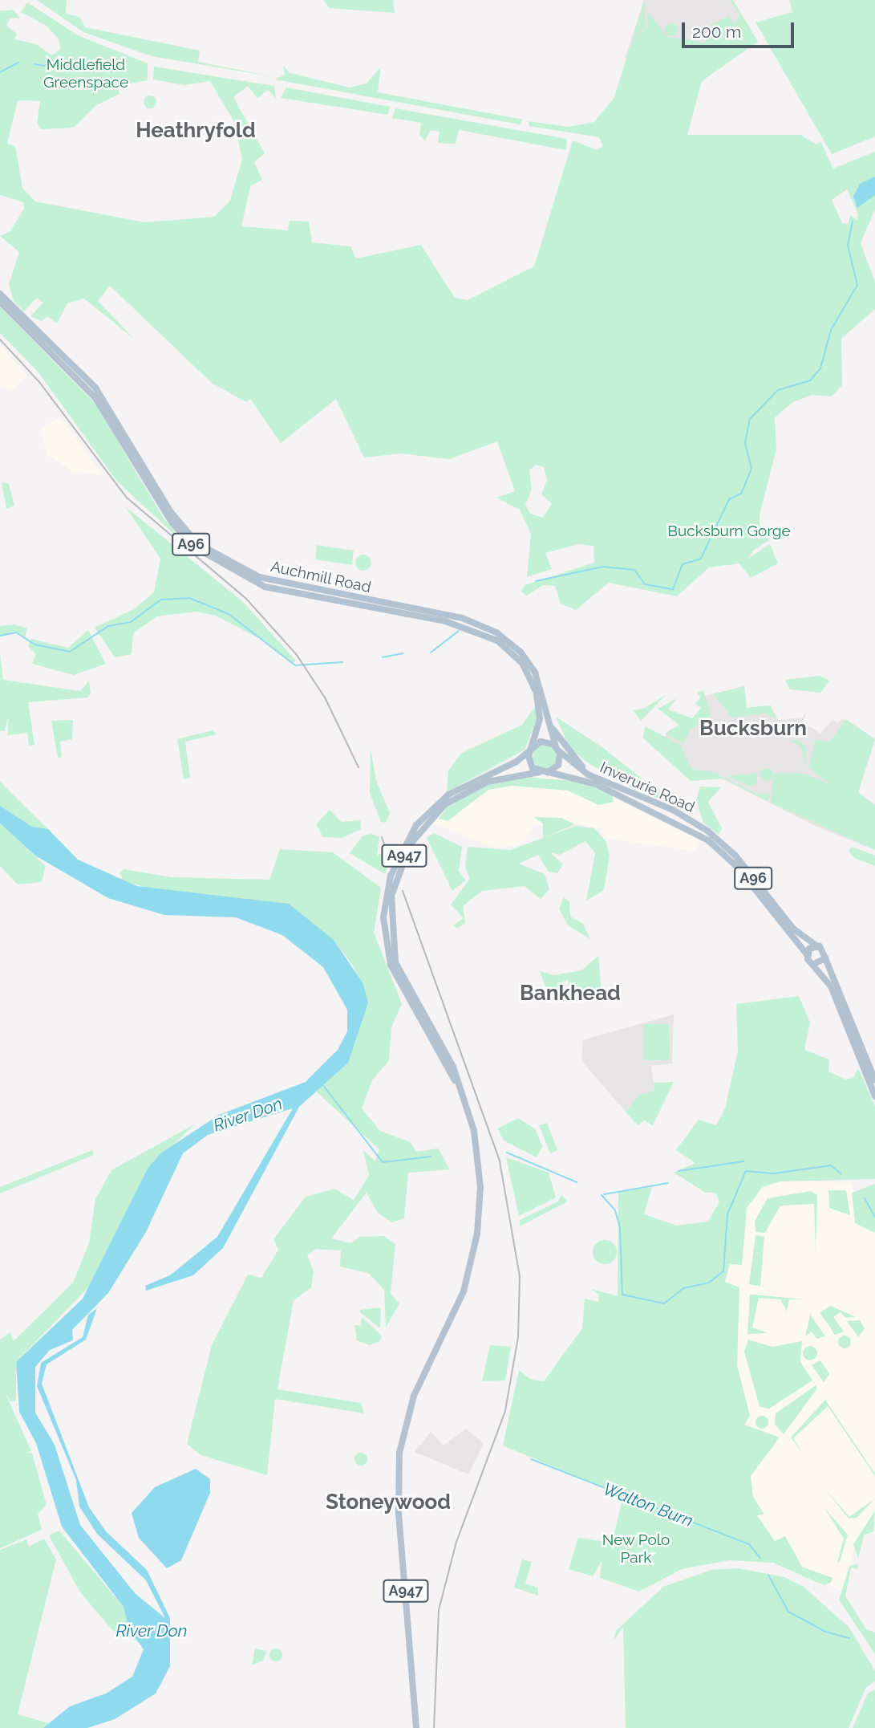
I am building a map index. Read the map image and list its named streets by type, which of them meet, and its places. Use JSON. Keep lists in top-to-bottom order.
{
  "streets": {
    "main road": [
      "A96",
      "Auchmill Road",
      "Inverurie Road",
      "A947"
    ]
  },
  "crossings": [
    ["A96", "Auchmill Road"],
    ["A96", "Inverurie Road"],
    ["Auchmill Road", "Inverurie Road"],
    ["Auchmill Road", "A947"],
    ["Inverurie Road", "A947"]
  ],
  "districts": [
    "Heathryfold",
    "Bucksburn",
    "Bankhead",
    "Stoneywood"
  ],
  "water": ["River Don", "Walton Burn"],
  "parks": ["Middlefield Greenspace", "Bucksburn Gorge", "New Polo Park"],
  "scale_bar": "200 m"
}
